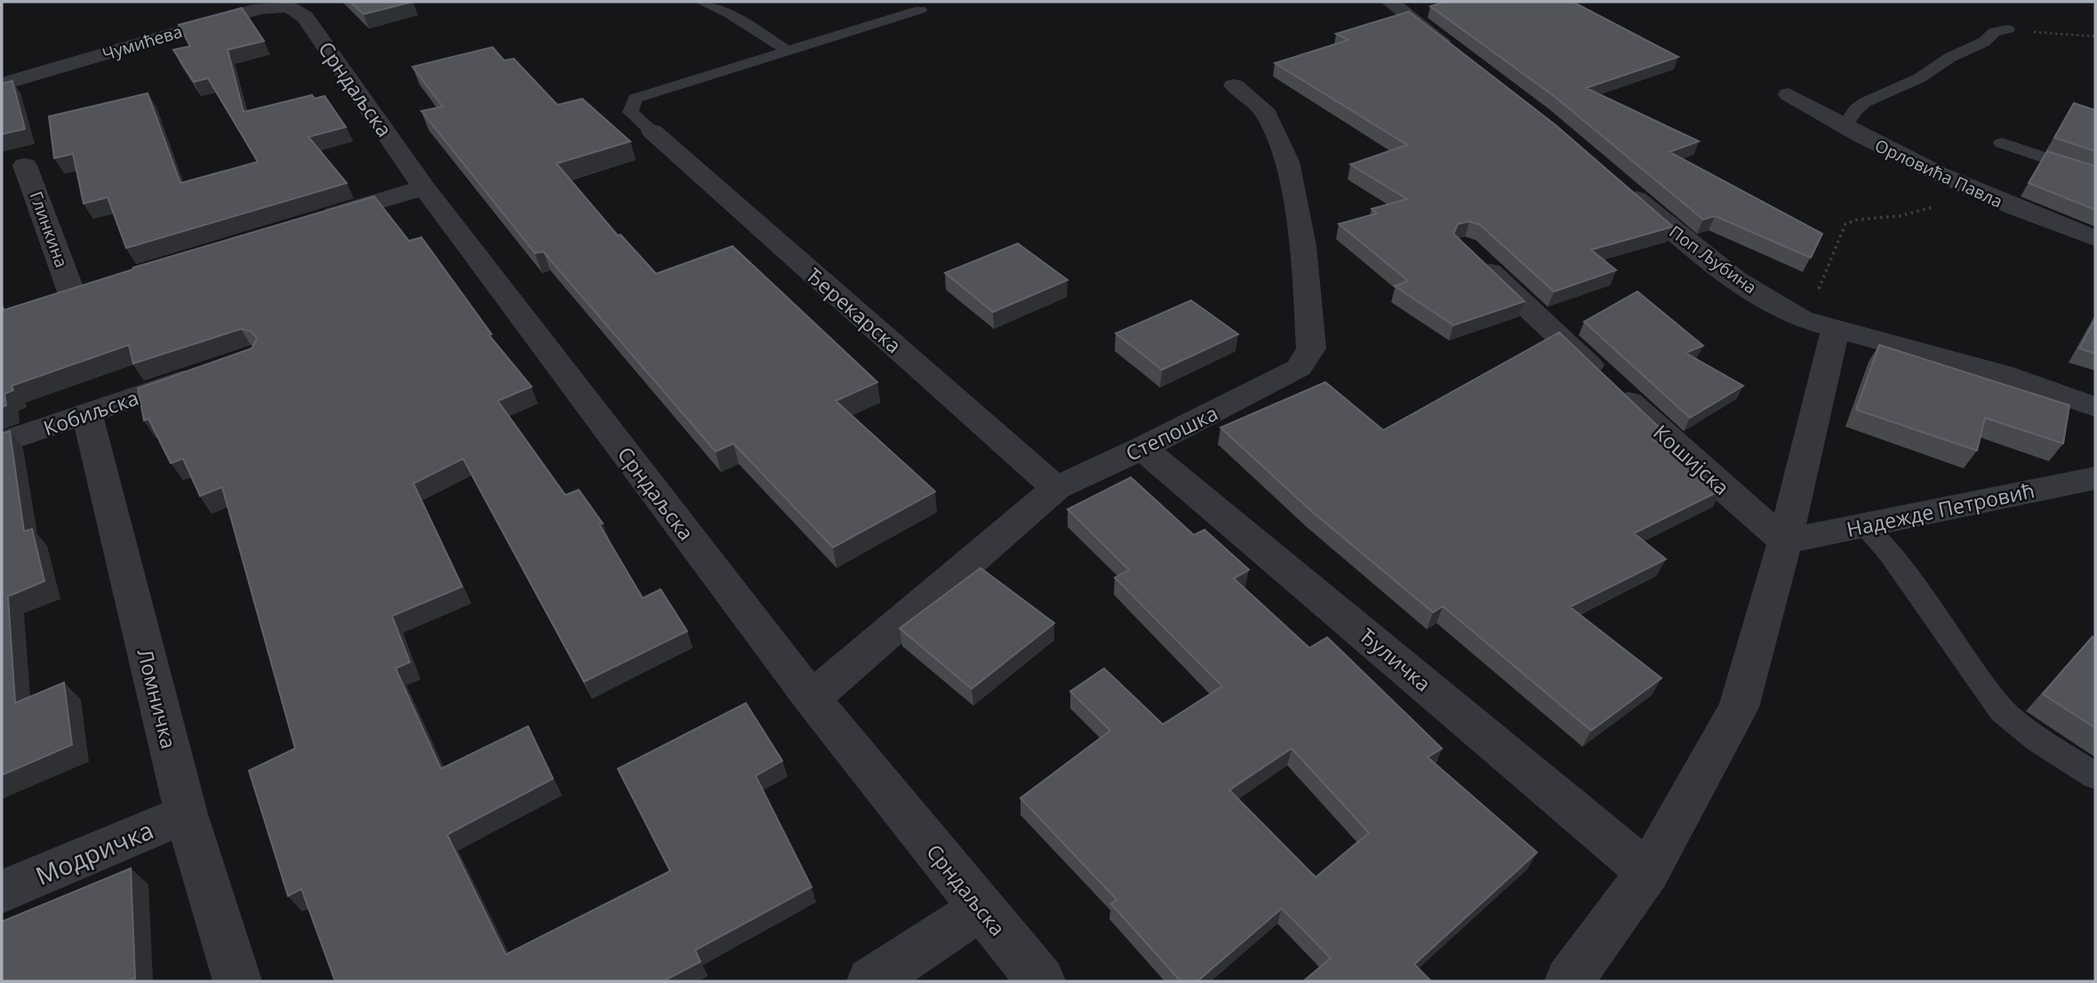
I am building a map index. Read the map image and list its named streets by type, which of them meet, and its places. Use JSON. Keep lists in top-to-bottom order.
{
  "streets": {
    "street": [
      "Чумићева",
      "Срндаљска",
      "Орловића Павла",
      "Глинкина",
      "Поп Љубина",
      "Ђерекарска",
      "Кобиљска",
      "Степошка",
      "Кошијска",
      "Надежде Петровић",
      "Ђуличка",
      "Ломничка",
      "Модричка"
    ]
  },
  "crossings": [
    ["Чумићева", "Срндаљска"],
    ["Срндаљска", "Степошка"],
    ["Ђерекарска", "Степошка"],
    ["Кобиљска", "Ломничка"],
    ["Степошка", "Ђуличка"],
    ["Кошијска", "Надежде Петровић"],
    ["Ломничка", "Модричка"]
  ]
}
